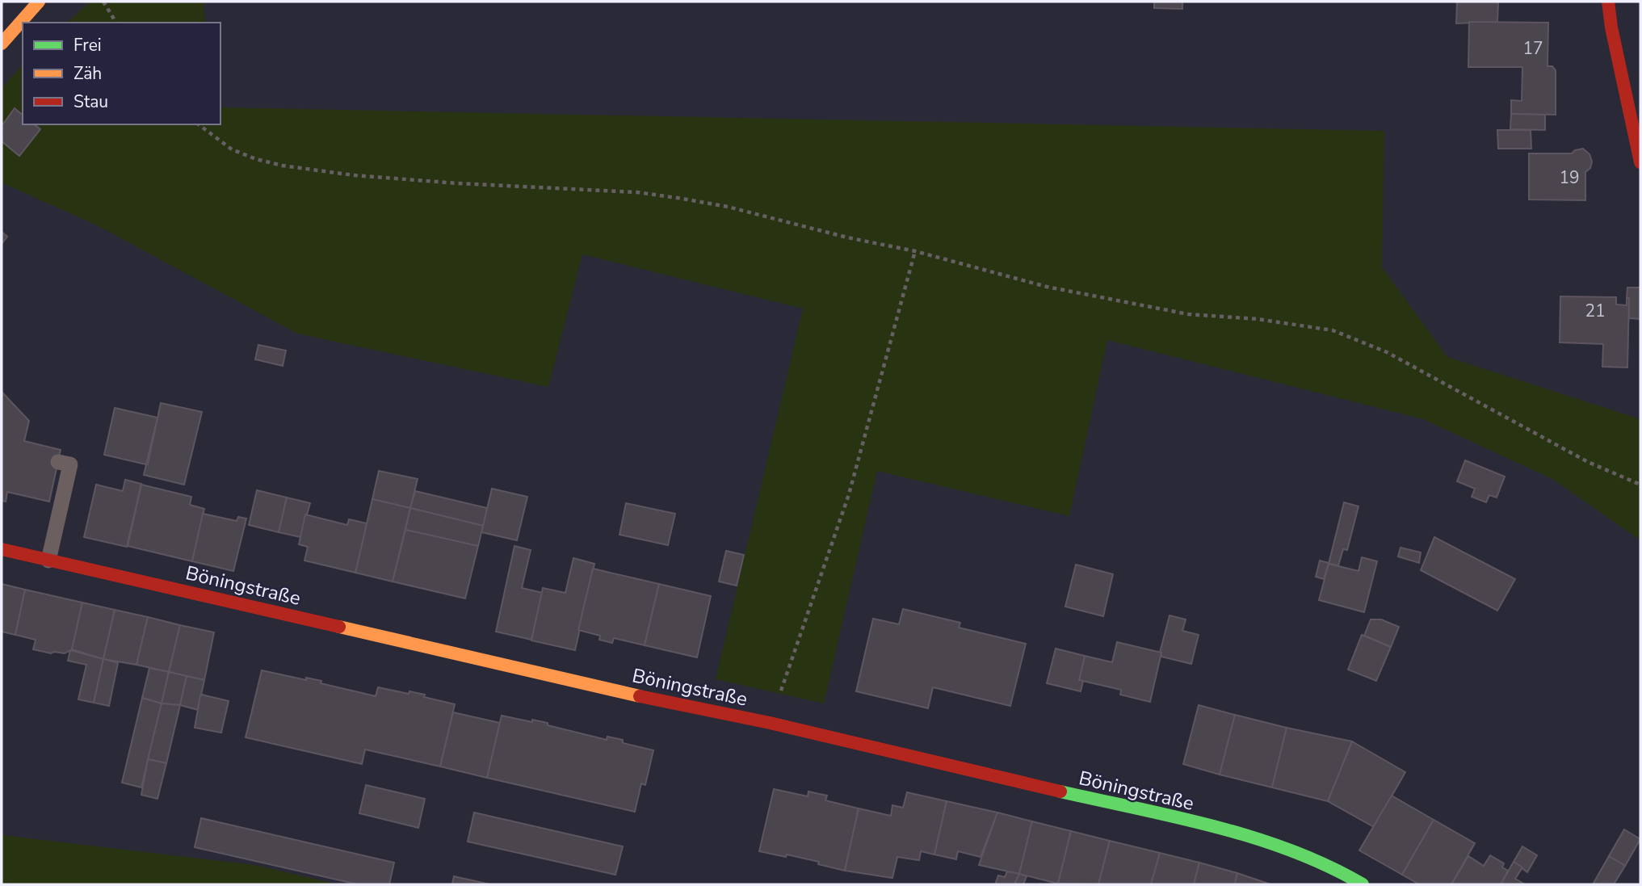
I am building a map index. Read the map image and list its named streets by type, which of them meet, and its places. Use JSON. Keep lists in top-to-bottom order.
{
  "streets": {
    "street": ["Böningstraße"]
  },
  "house_numbers": ["17", "19", "21"],
  "legend": ["Frei", "Zäh", "Stau"]
}
